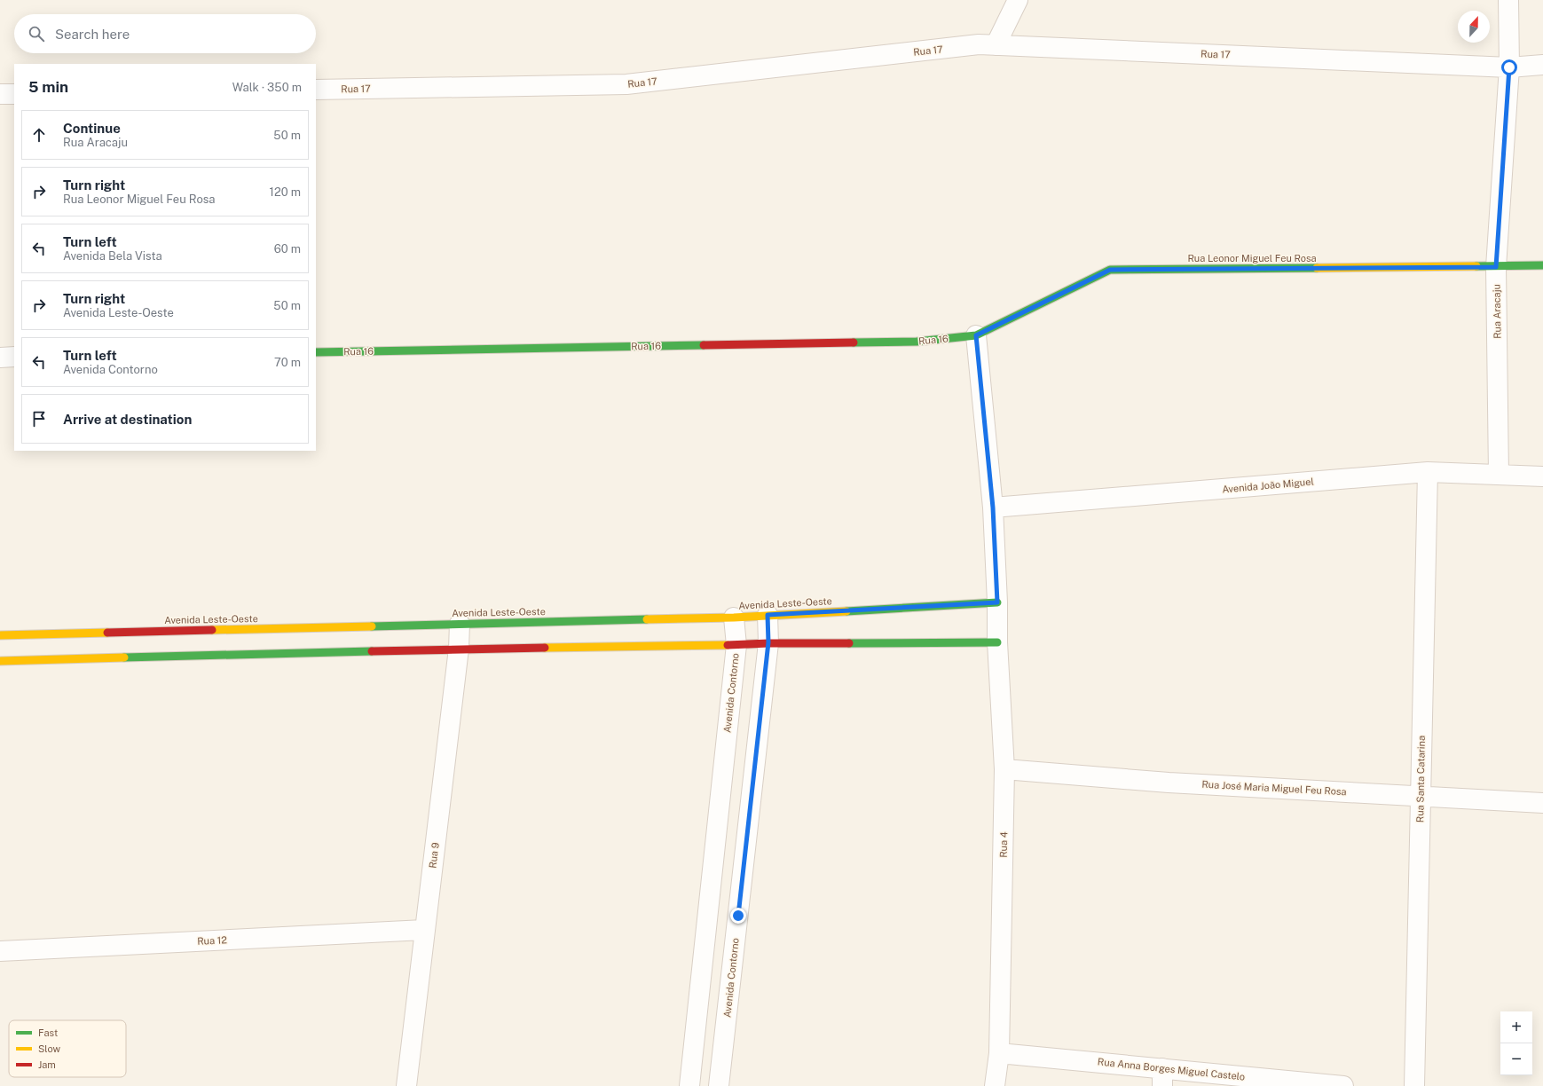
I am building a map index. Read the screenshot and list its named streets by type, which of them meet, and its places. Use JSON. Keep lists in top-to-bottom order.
{
  "streets": {
    "street": [
      "Rua 17",
      "Rua Leonor Miguel Feu Rosa",
      "Rua Aracaju",
      "Rua 16",
      "Avenida João Miguel",
      "Avenida Leste-Oeste",
      "Avenida Contorno",
      "Rua Santa Catarina",
      "Rua José Maria Miguel Feu Rosa",
      "Rua 4",
      "Rua 9",
      "Rua 12",
      "Rua Anna Borges Miguel Castelo"
    ]
  },
  "crossings": [
    ["Rua 17", "Rua Aracaju"],
    ["Rua Leonor Miguel Feu Rosa", "Rua Aracaju"],
    ["Rua Leonor Miguel Feu Rosa", "Rua 16"],
    ["Rua Leonor Miguel Feu Rosa", "Rua 4"],
    ["Rua Aracaju", "Avenida João Miguel"],
    ["Rua 16", "Rua 4"],
    ["Avenida João Miguel", "Rua Santa Catarina"],
    ["Avenida João Miguel", "Rua 4"],
    ["Avenida Leste-Oeste", "Avenida Contorno"],
    ["Avenida Leste-Oeste", "Rua 4"],
    ["Avenida Leste-Oeste", "Rua 9"],
    ["Rua Santa Catarina", "Rua José Maria Miguel Feu Rosa"],
    ["Rua José Maria Miguel Feu Rosa", "Rua 4"],
    ["Rua 4", "Rua Anna Borges Miguel Castelo"],
    ["Rua 9", "Rua 12"]
  ],
  "legend": ["Fast", "Slow", "Jam"],
  "north": "top",
  "page": {
    "search": "Search here",
    "heading": ["5 min", "Walk · 350 m"],
    "list": [
      ["Continue", "Rua Aracaju", "50 m"],
      ["Turn right", "Rua Leonor Miguel Feu Rosa", "120 m"],
      ["Turn left", "Avenida Bela Vista", "60 m"],
      ["Turn right", "Avenida Leste-Oeste", "50 m"],
      ["Turn left", "Avenida Contorno", "70 m"],
      "Arrive at destination"
    ],
    "map_buttons": ["+", "−"]
  }
}
